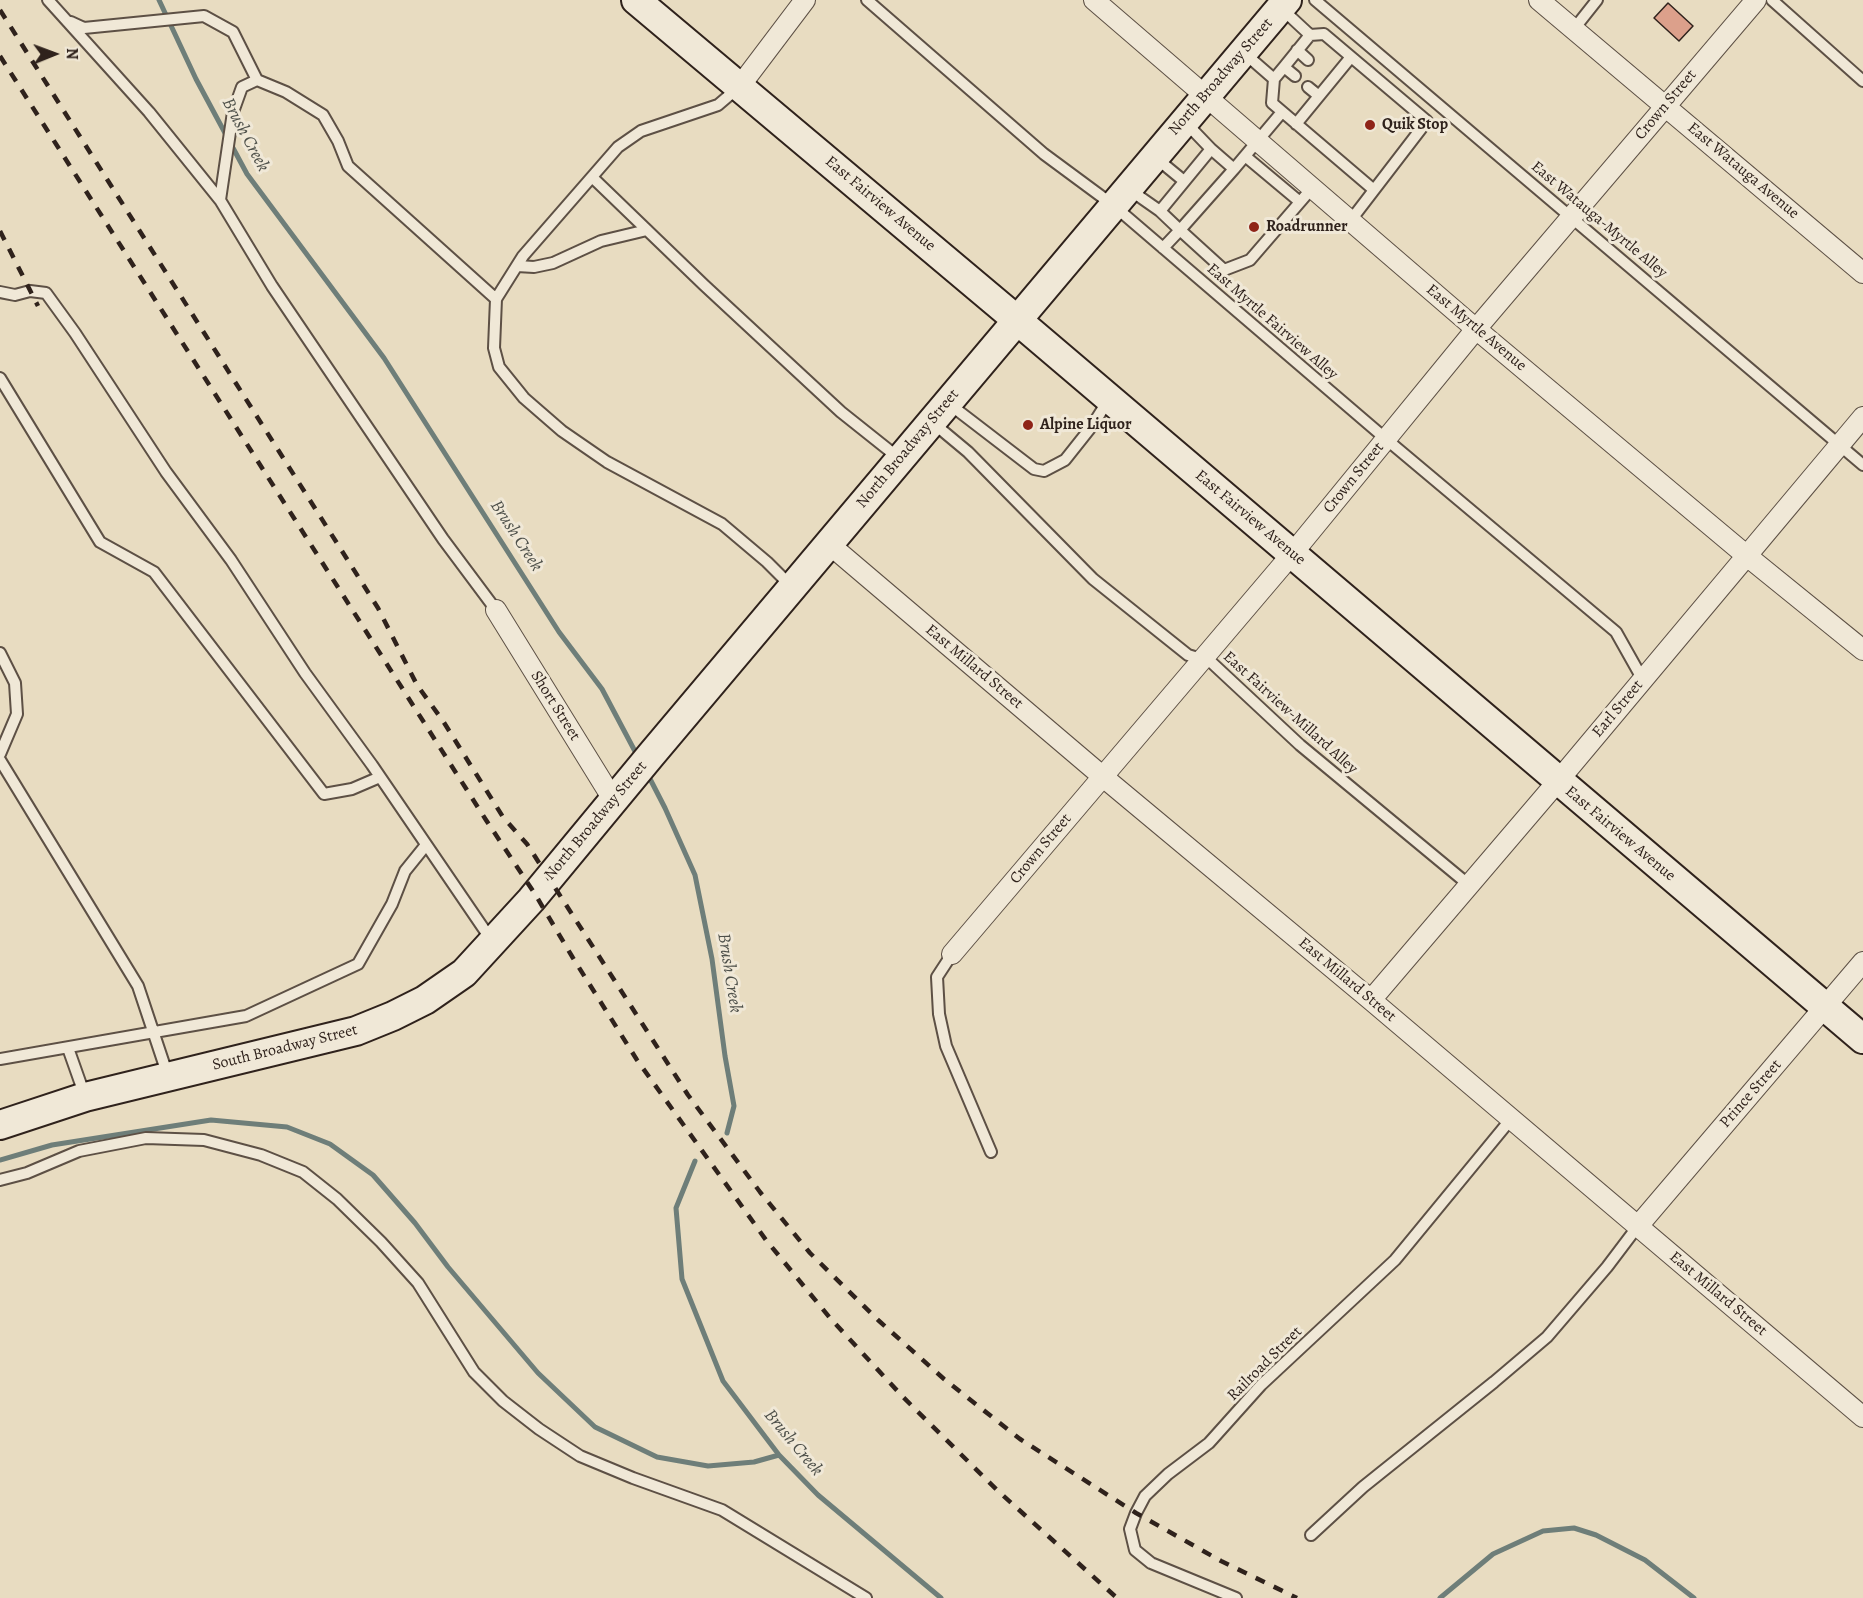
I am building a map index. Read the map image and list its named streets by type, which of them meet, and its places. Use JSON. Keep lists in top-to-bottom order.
{
  "streets": {
    "street": [
      "North Broadway Street",
      "Crown Street",
      "East Watauga Avenue",
      "East Fairview Avenue",
      "East Myrtle Avenue",
      "East Millard Street",
      "Short Street",
      "Earl Street",
      "South Broadway Street",
      "Prince Street"
    ],
    "lane": [
      "East Watauga-Myrtle Alley",
      "East Myrtle Fairview Alley",
      "East Fairview-Millard Alley",
      "Railroad Street"
    ]
  },
  "crossings": [
    ["North Broadway Street", "East Fairview Avenue"],
    ["North Broadway Street", "East Myrtle Fairview Alley"],
    ["North Broadway Street", "East Myrtle Avenue"],
    ["North Broadway Street", "East Millard Street"],
    ["North Broadway Street", "Short Street"],
    ["North Broadway Street", "East Fairview-Millard Alley"],
    ["North Broadway Street", "South Broadway Street"],
    ["Crown Street", "East Watauga Avenue"],
    ["Crown Street", "East Fairview Avenue"],
    ["Crown Street", "East Watauga-Myrtle Alley"],
    ["Crown Street", "East Myrtle Fairview Alley"],
    ["Crown Street", "East Myrtle Avenue"],
    ["Crown Street", "East Millard Street"],
    ["Crown Street", "East Fairview-Millard Alley"],
    ["East Fairview Avenue", "Earl Street"],
    ["East Fairview Avenue", "Prince Street"],
    ["East Watauga-Myrtle Alley", "Earl Street"],
    ["East Myrtle Fairview Alley", "Earl Street"],
    ["East Myrtle Avenue", "Earl Street"],
    ["East Millard Street", "Earl Street"],
    ["East Millard Street", "Prince Street"],
    ["East Millard Street", "Railroad Street"],
    ["Earl Street", "East Fairview-Millard Alley"]
  ],
  "water": ["Brush Creek"],
  "places": ["Quik Stop", "Roadrunner", "Alpine Liquor"],
  "north": "right"
}
